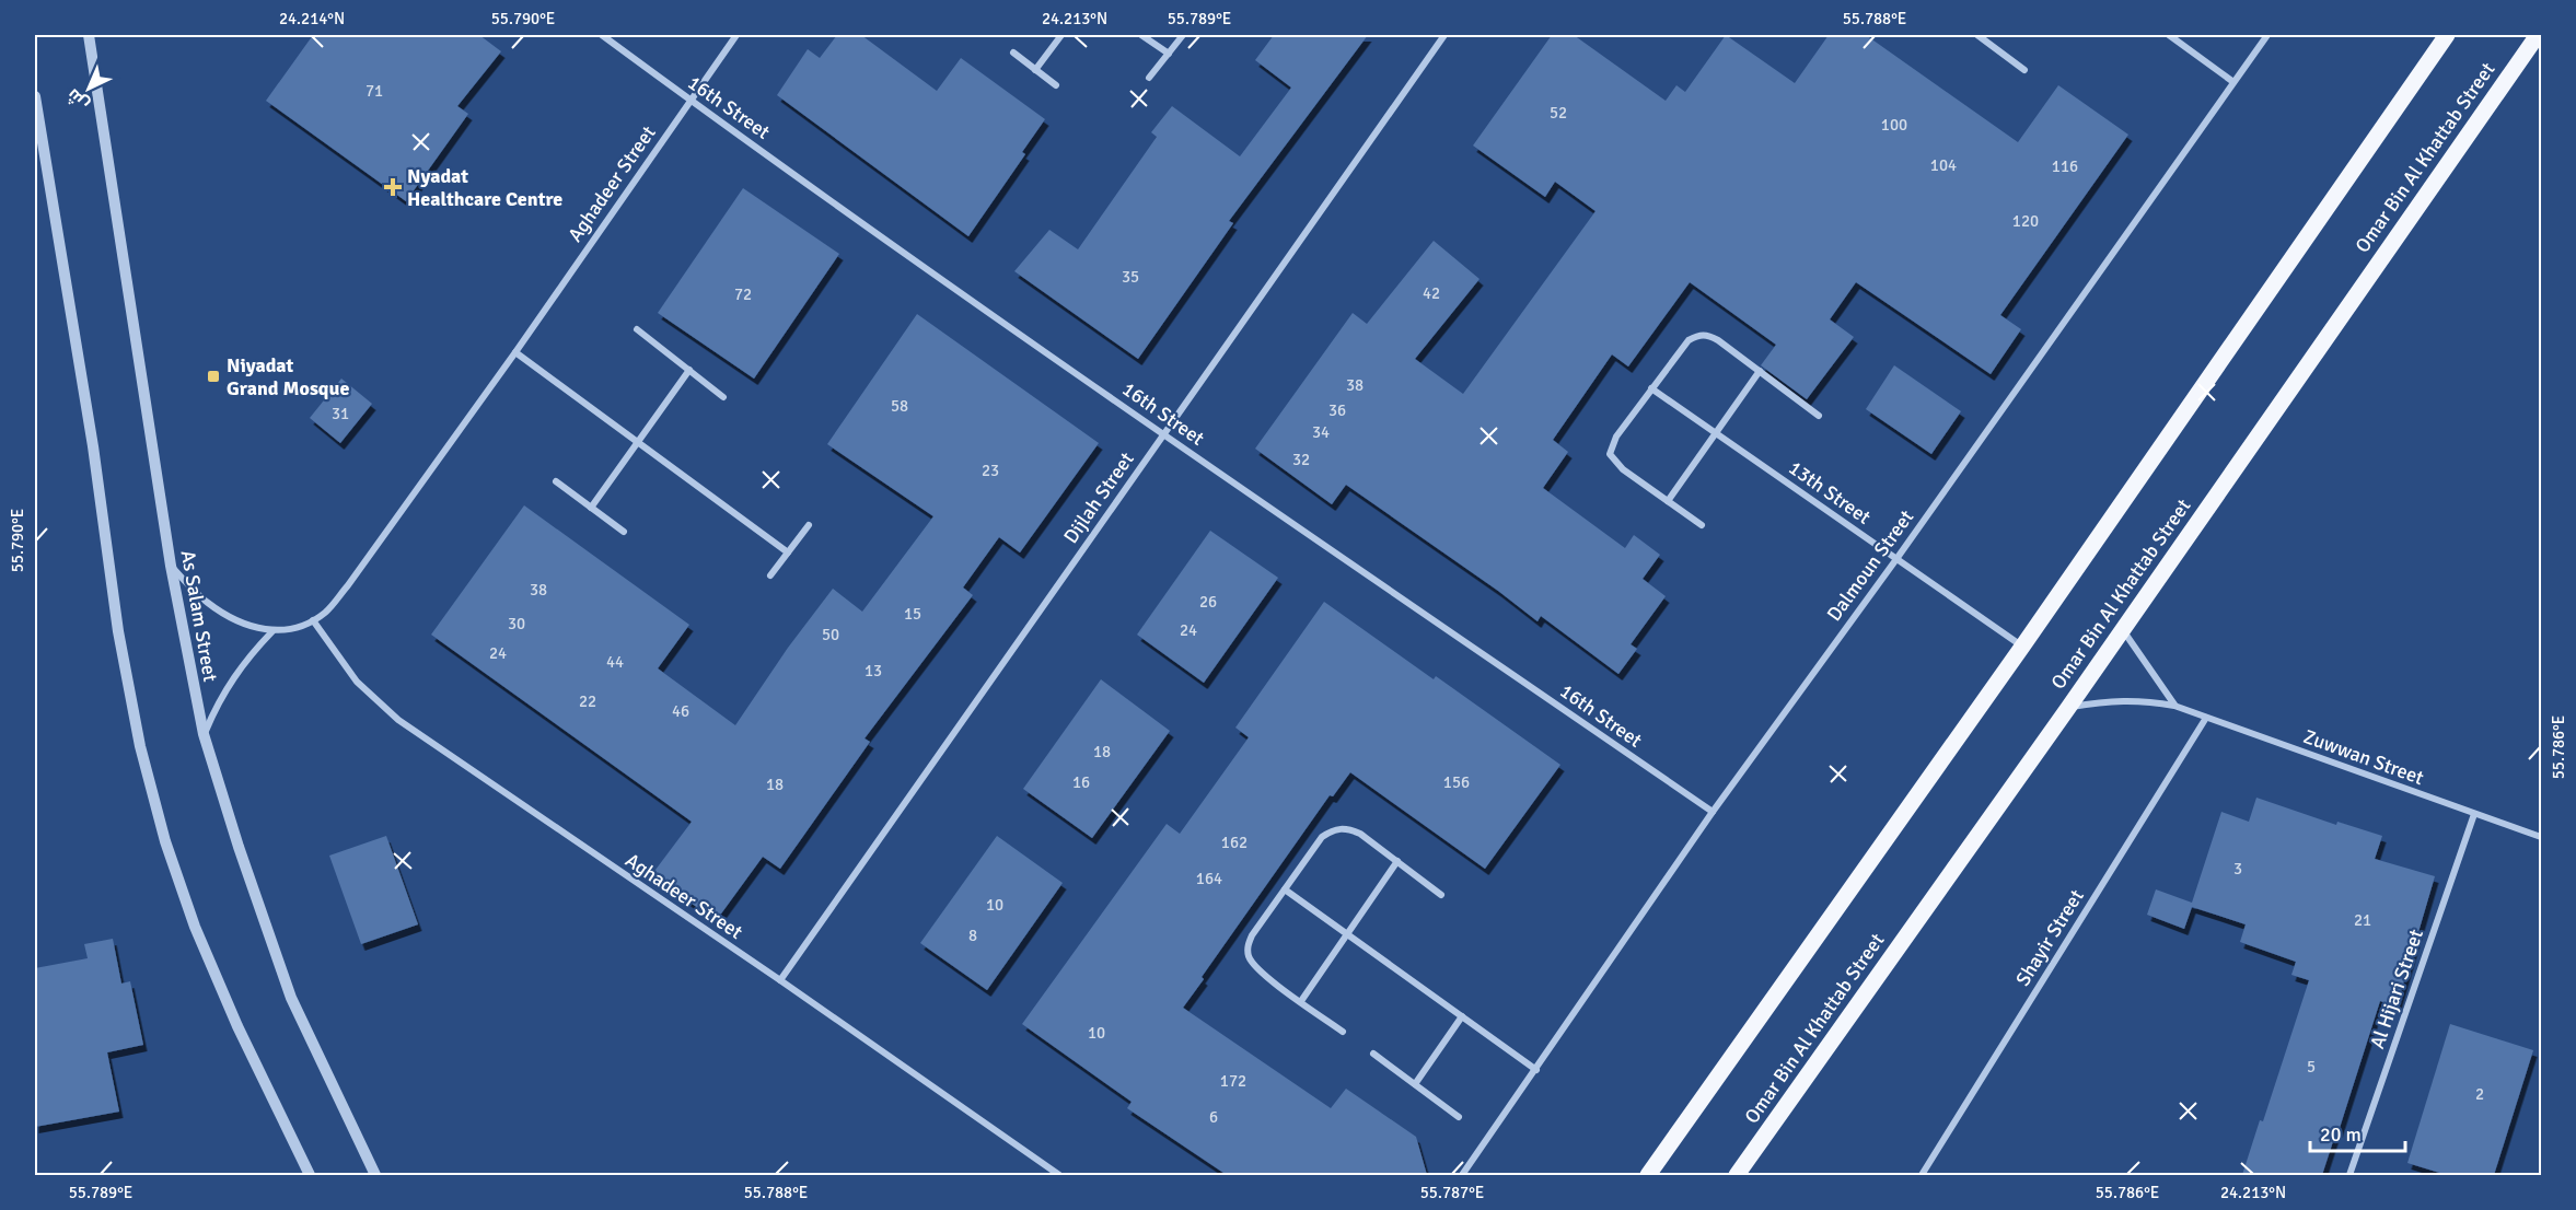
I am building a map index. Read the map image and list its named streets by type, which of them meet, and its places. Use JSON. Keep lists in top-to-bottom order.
{
  "streets": {
    "main road": ["Omar Bin Al Khattab Street"],
    "street": [
      "16th Street",
      "Aghadeer Street",
      "13th Street",
      "Dijlah Street",
      "Dalmoun Street",
      "As Salam Street",
      "Zuwwan Street",
      "Shayir Street",
      "Al Hijari Street"
    ]
  },
  "crossings": [
    ["16th Street", "Aghadeer Street"],
    ["16th Street", "Dijlah Street"],
    ["16th Street", "Dalmoun Street"],
    ["Omar Bin Al Khattab Street", "Zuwwan Street"],
    ["Aghadeer Street", "Dijlah Street"],
    ["Aghadeer Street", "As Salam Street"],
    ["13th Street", "Dalmoun Street"],
    ["Zuwwan Street", "Shayir Street"],
    ["Zuwwan Street", "Al Hijari Street"]
  ],
  "places": {
    "health": ["Nyadat Healthcare Centre"],
    "transit": ["Niyadat Grand Mosque"]
  },
  "house_numbers": [
    "71",
    "52",
    "100",
    "104",
    "116",
    "120",
    "35",
    "42",
    "72",
    "38",
    "58",
    "36",
    "31",
    "34",
    "32",
    "23",
    "38",
    "26",
    "15",
    "30",
    "24",
    "50",
    "24",
    "44",
    "13",
    "22",
    "46",
    "18",
    "16",
    "156",
    "18",
    "162",
    "3",
    "164",
    "10",
    "21",
    "8",
    "10",
    "5",
    "172",
    "2",
    "6"
  ],
  "scale_bar": "20 m",
  "north": "bottom left",
  "coordinates": [
    "24.214°N",
    "55.790°E",
    "24.213°N",
    "55.789°E",
    "55.788°E",
    "55.786°E",
    "55.787°E"
  ]
}
